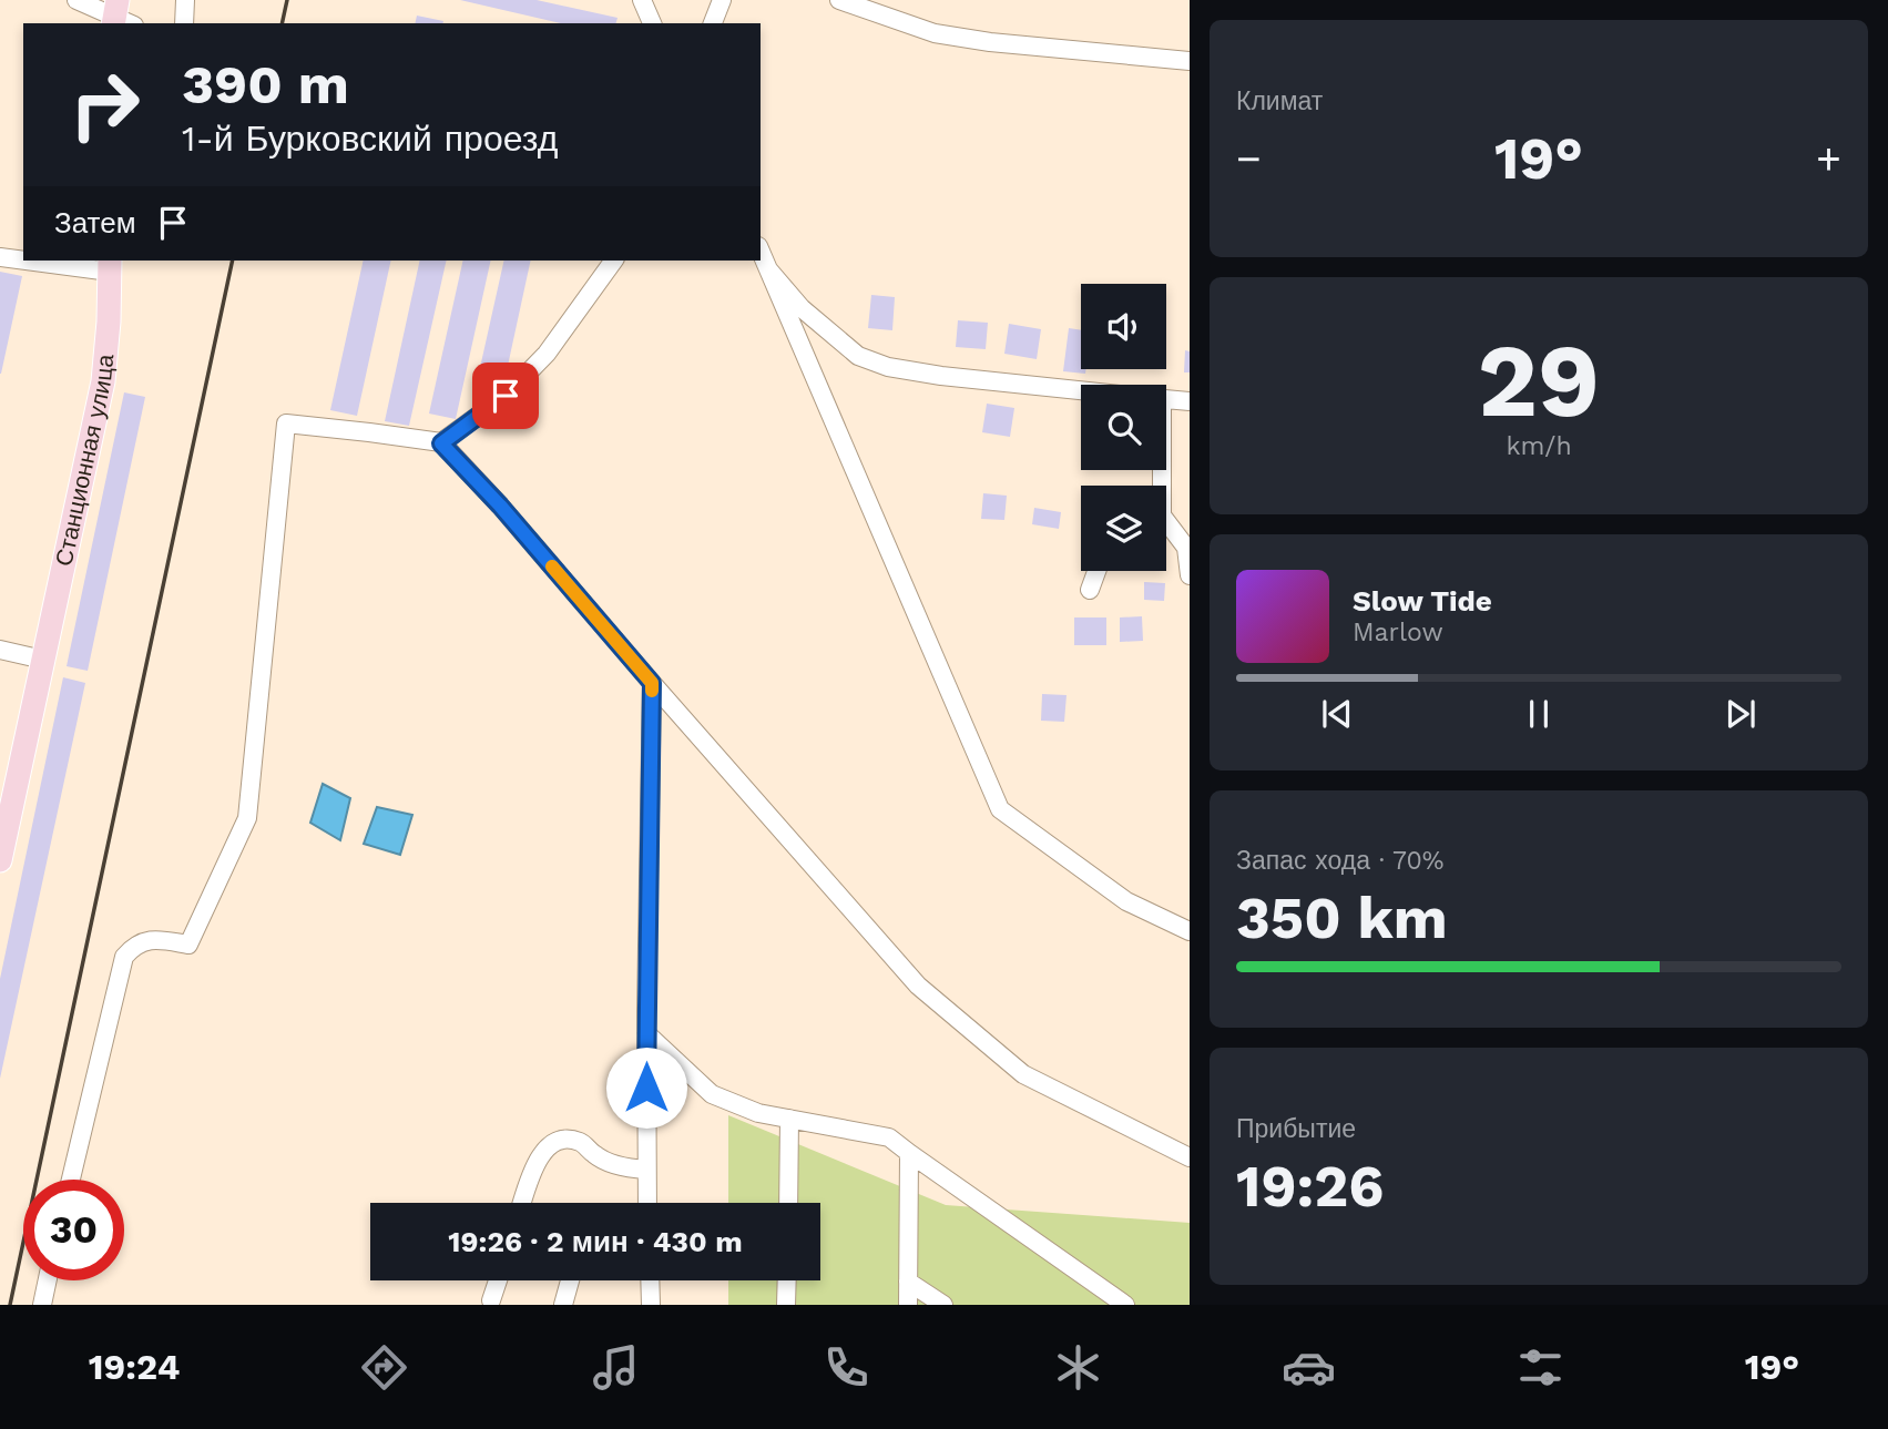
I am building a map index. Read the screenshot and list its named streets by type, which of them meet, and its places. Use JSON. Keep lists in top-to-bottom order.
{
  "streets": {
    "main road": ["Станционная улица"]
  },
  "page": {
    "tile": [
      "Климат",
      ["29", "km/h"],
      ["Запас хода · 70%", "350 km"],
      ["Прибытие", "19:26"]
    ],
    "turn": ["390 m", "1-й Бурковский проезд"],
    "heat": ["−", "19°", "+"],
    "then": "Затем",
    "song": ["Slow Tide", "Marlow"],
    "limit": "30",
    "trip": "19:26 · 2 мин · 430 m",
    "tabs": ["19:24", "19°"]
  }
}
